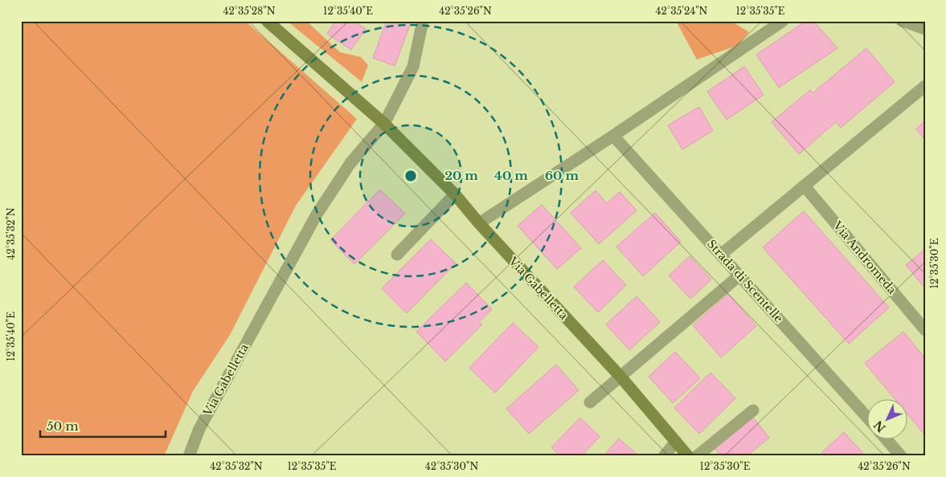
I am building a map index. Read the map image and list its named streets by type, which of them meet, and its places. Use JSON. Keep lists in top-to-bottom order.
{
  "streets": {
    "street": ["Via Andromeda", "Strada di Scentelle", "Via Gabelletta"]
  },
  "scale_bar": "50 m",
  "north": "bottom left",
  "coordinates": [
    "42°35'28\"N",
    "12°35'40\"E",
    "42°35'26\"N",
    "42°35'24\"N",
    "12°35'35\"E",
    "42°35'32\"N",
    "12°35'30\"E",
    "42°35'30\"N"
  ],
  "rings": ["20 m", "40 m", "60 m"]
}
